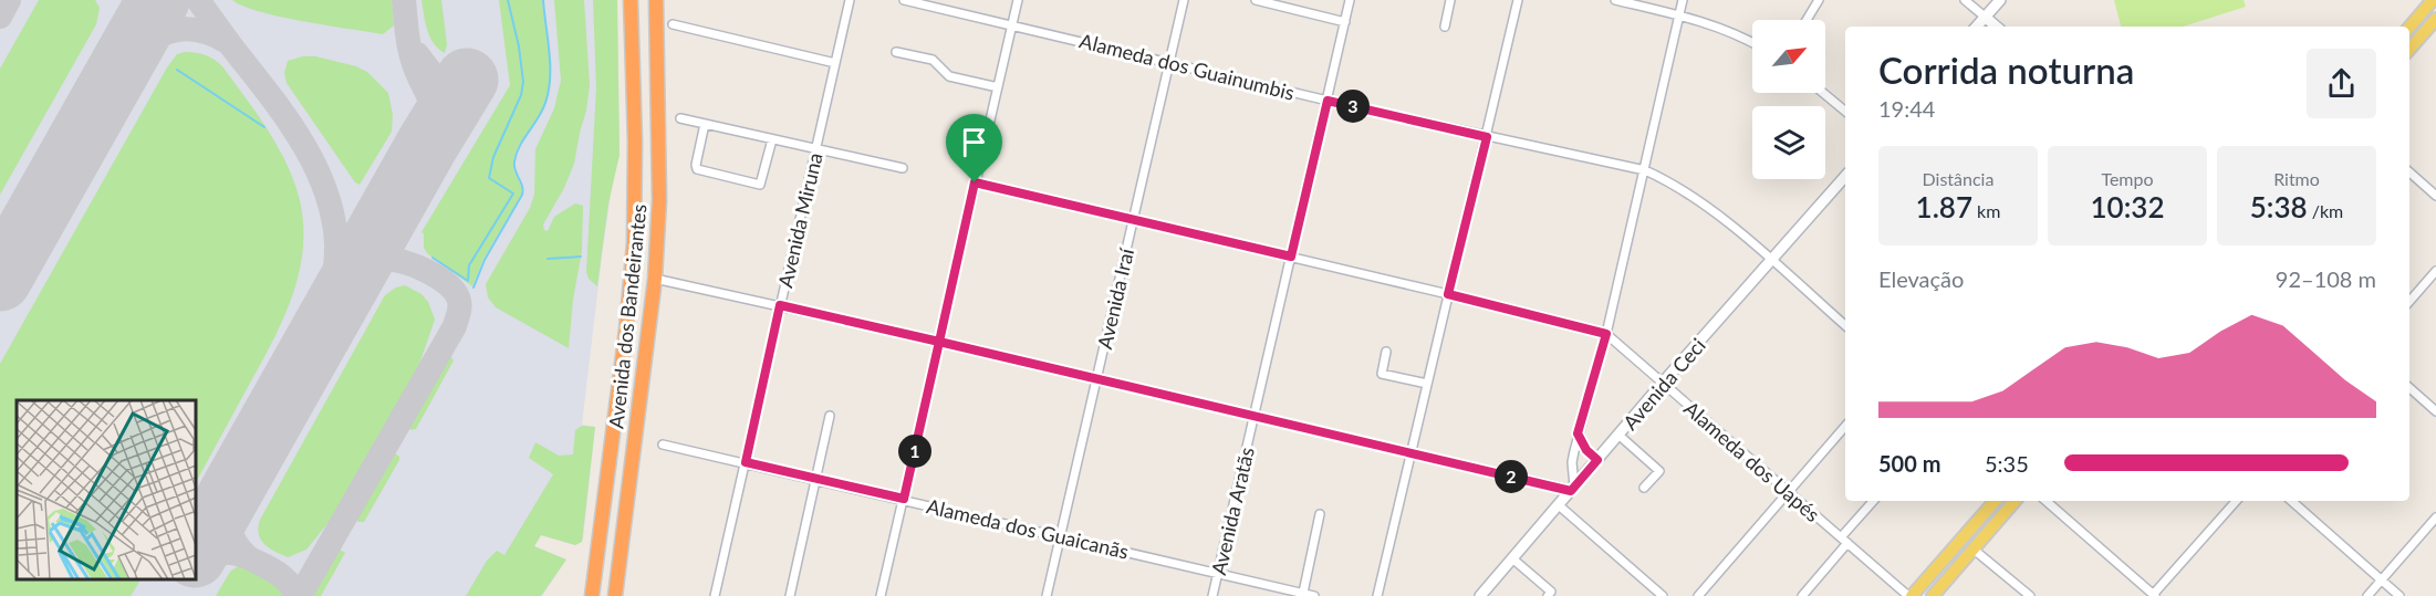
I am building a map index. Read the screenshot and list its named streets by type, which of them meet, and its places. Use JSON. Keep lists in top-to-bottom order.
{
  "streets": {
    "highway": ["Avenida dos Bandeirantes"],
    "street": [
      "Alameda dos Guainumbis",
      "Avenida Miruna",
      "Avenida Iraí",
      "Avenida Ceci",
      "Alameda dos Uapés",
      "Avenida Aratãs",
      "Alameda dos Guaicanãs"
    ]
  },
  "crossings": [
    ["Alameda dos Guainumbis", "Avenida Iraí"],
    ["Alameda dos Guainumbis", "Avenida Ceci"],
    ["Alameda dos Guainumbis", "Avenida Aratãs"],
    ["Avenida Miruna", "Alameda dos Guaicanãs"],
    ["Avenida Iraí", "Alameda dos Uapés"],
    ["Avenida Iraí", "Alameda dos Guaicanãs"],
    ["Avenida Ceci", "Alameda dos Uapés"],
    ["Alameda dos Uapés", "Avenida Aratãs"],
    ["Avenida Aratãs", "Alameda dos Guaicanãs"]
  ],
  "north": "top right",
  "page": {
    "heading": ["Corrida noturna", "19:44"],
    "pins": ["3", "1", "2"],
    "stats": [
      ["Distância", "1.87 km"],
      ["Tempo", "10:32"],
      ["Ritmo", "5:38 /km"]
    ],
    "chart": ["Elevação", "92–108 m"],
    "list": [
      {
        "name": "500 m",
        "note": "5:35"
      }
    ]
  }
}
